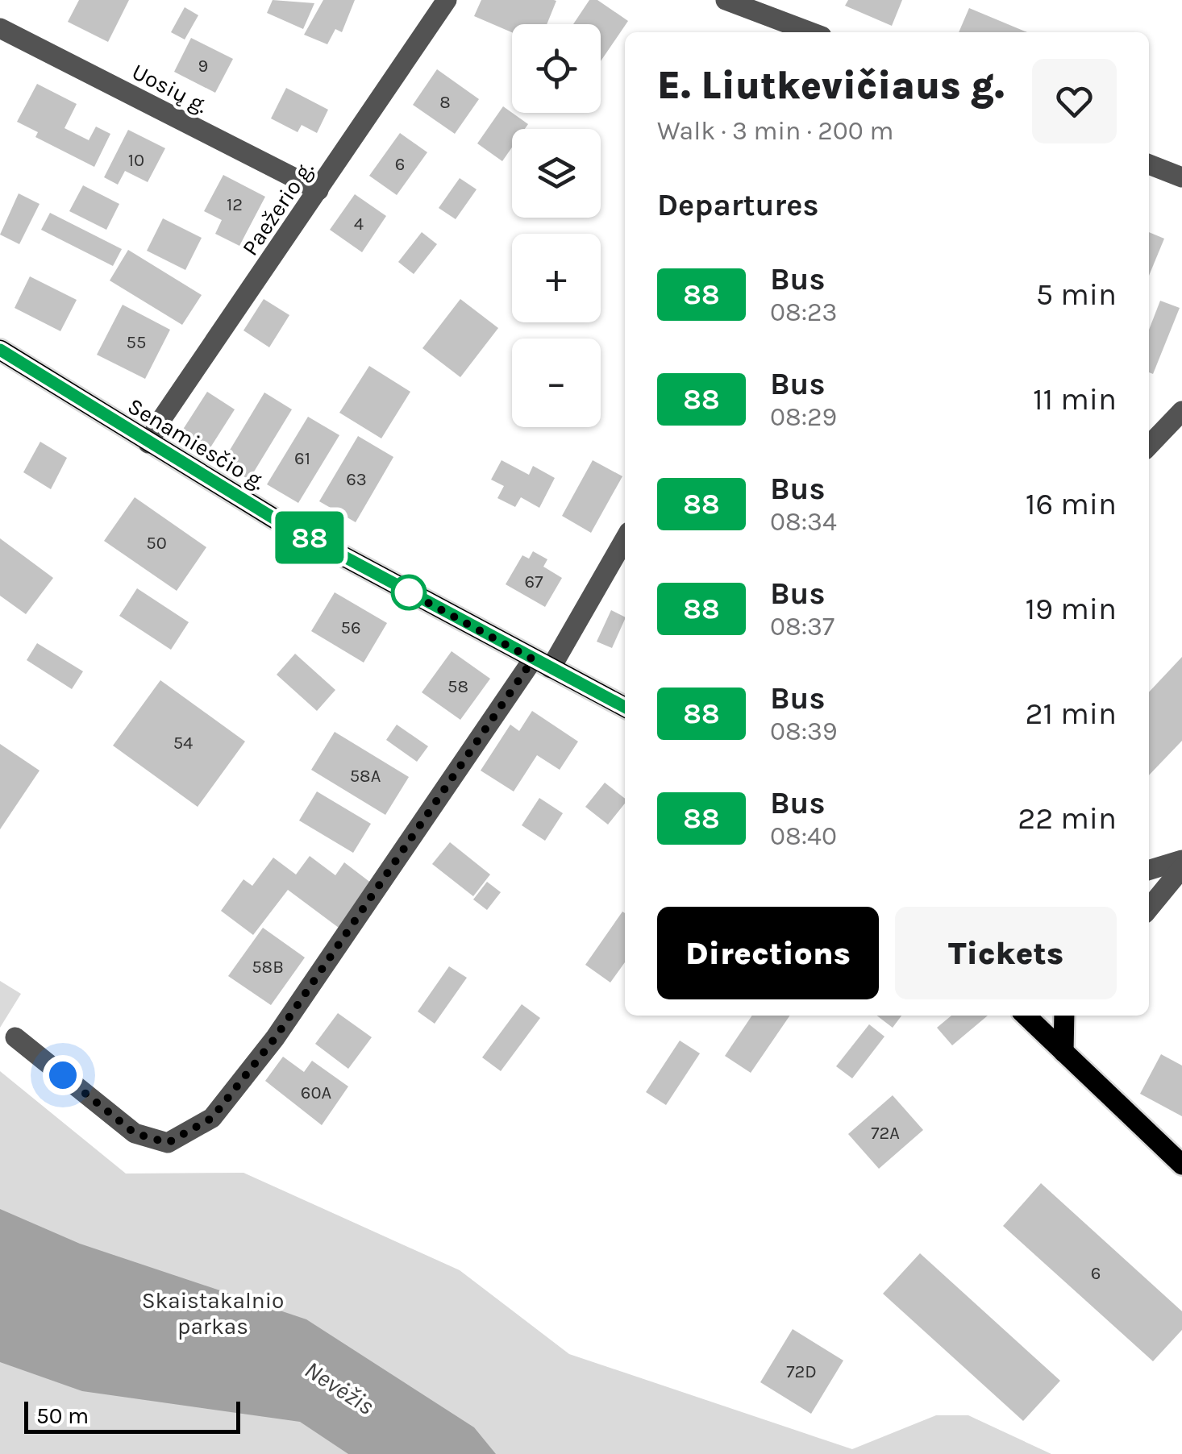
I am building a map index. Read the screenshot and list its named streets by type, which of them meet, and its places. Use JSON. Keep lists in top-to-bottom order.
{
  "streets": {
    "main road": ["Senamiesčio g."],
    "street": ["Uosių g.", "Paežerio g."]
  },
  "crossings": [
    ["Uosių g.", "Paežerio g."],
    ["Paežerio g.", "Senamiesčio g."]
  ],
  "water": ["Nevėžis"],
  "parks": ["Skaistakalnio parkas"],
  "lines": ["bus line 88"],
  "house_numbers": [
    "9",
    "8",
    "10",
    "6",
    "12",
    "4",
    "55",
    "61",
    "63",
    "50",
    "67",
    "56",
    "58",
    "54",
    "58A",
    "58B",
    "60A",
    "72A",
    "6",
    "72D"
  ],
  "scale_bar": "50 m",
  "page": {
    "on_map": "88",
    "map_buttons": ["+", "−"],
    "heading": [
      ["E. Liutkevičiaus g.", "Walk · 3 min · 200 m"],
      "Departures"
    ],
    "list": [
      {
        "mark": "88",
        "name": "Bus",
        "note": "08:23",
        "value": "5 min"
      },
      {
        "mark": "88",
        "name": "Bus",
        "note": "08:29",
        "value": "11 min"
      },
      {
        "mark": "88",
        "name": "Bus",
        "note": "08:34",
        "value": "16 min"
      },
      {
        "mark": "88",
        "name": "Bus",
        "note": "08:37",
        "value": "19 min"
      },
      {
        "mark": "88",
        "name": "Bus",
        "note": "08:39",
        "value": "21 min"
      },
      {
        "mark": "88",
        "name": "Bus",
        "note": "08:40",
        "value": "22 min"
      }
    ],
    "buttons": ["Directions", "Tickets"],
    "scale": "50 m"
  }
}
